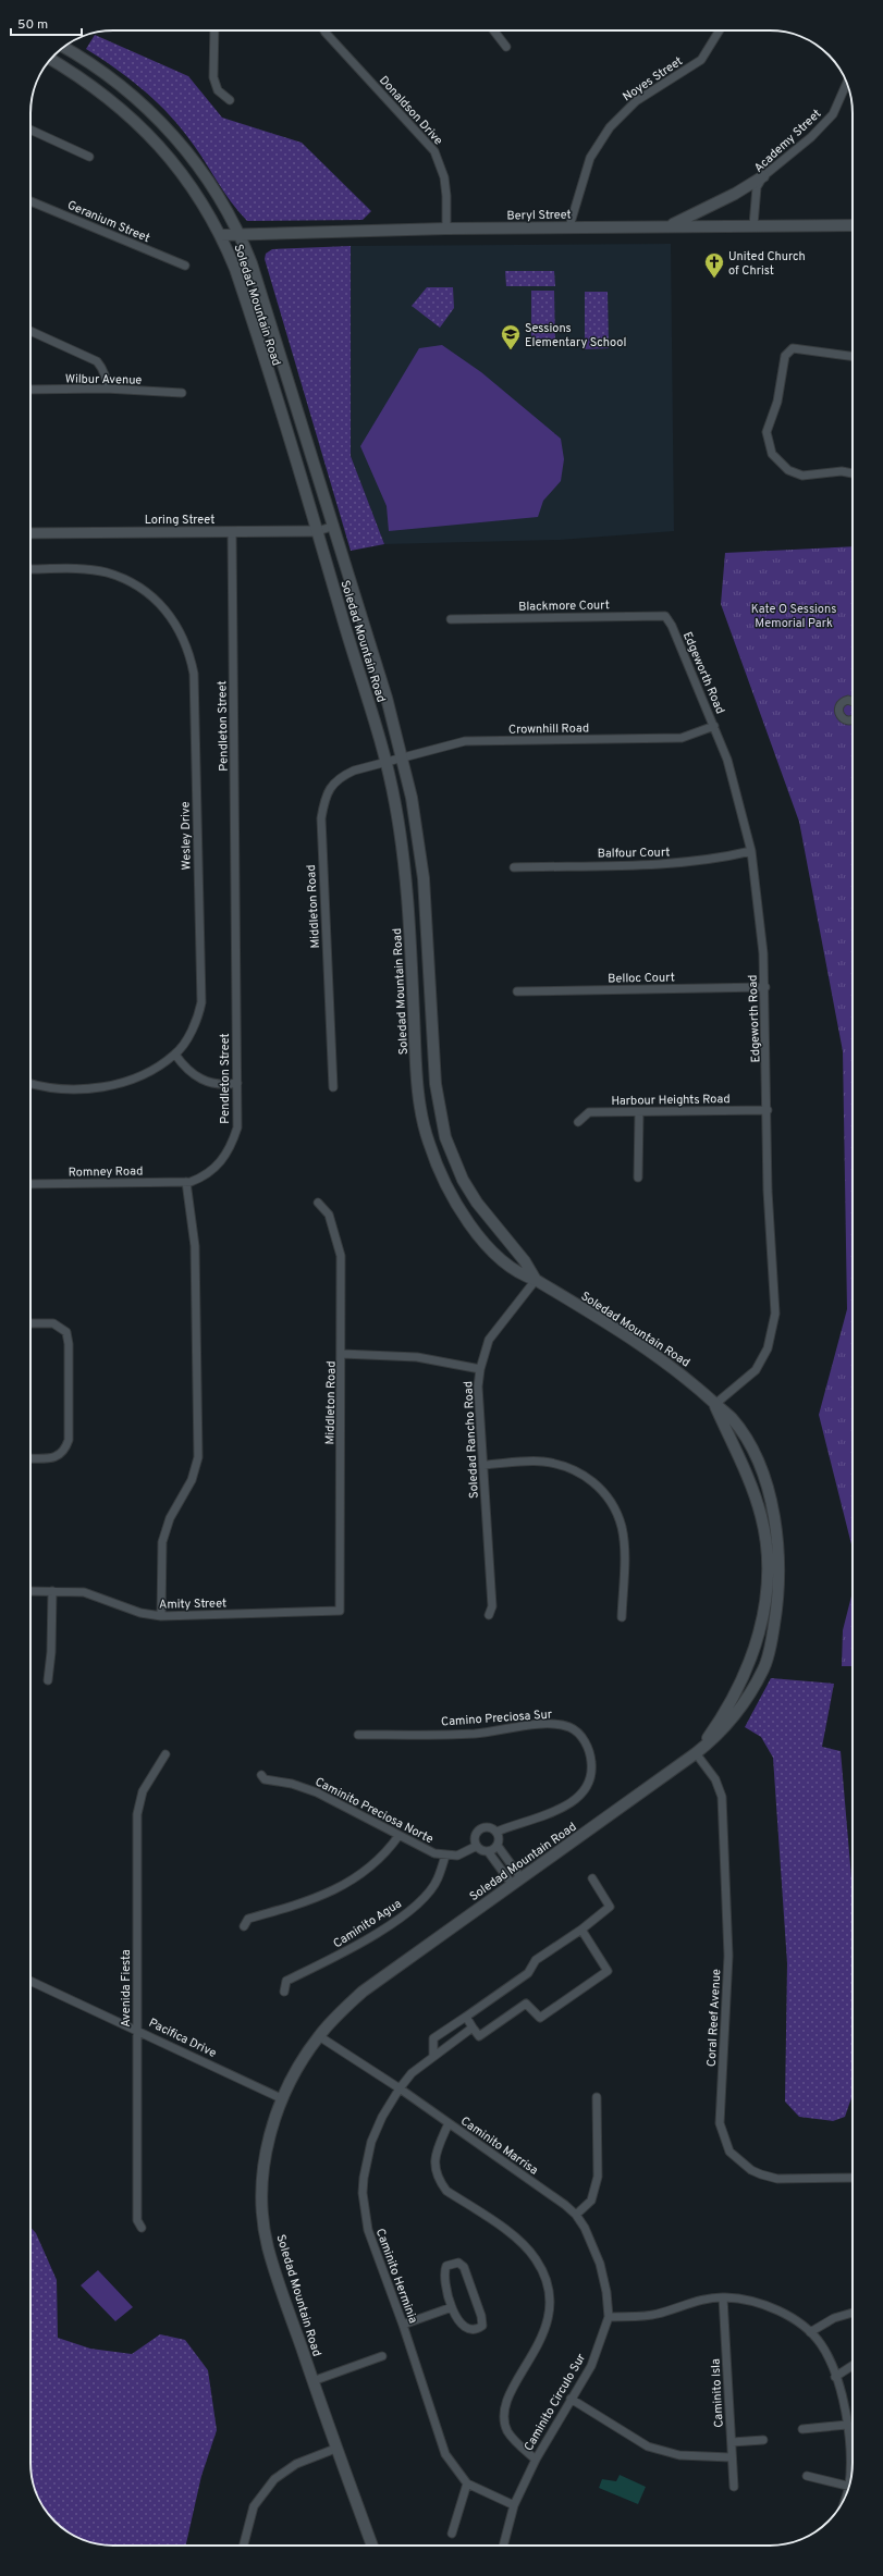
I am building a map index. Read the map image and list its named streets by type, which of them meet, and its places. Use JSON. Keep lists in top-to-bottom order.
{
  "streets": {
    "main road": ["Beryl Street", "Soledad Mountain Road"],
    "street": [
      "Noyes Street",
      "Donaldson Drive",
      "Academy Street",
      "Geranium Street",
      "Wilbur Avenue",
      "Loring Street",
      "Blackmore Court",
      "Edgeworth Road",
      "Pendleton Street",
      "Crownhill Road",
      "Wesley Drive",
      "Balfour Court",
      "Middleton Road",
      "Belloc Court",
      "Harbour Heights Road",
      "Romney Road",
      "Soledad Rancho Road",
      "Amity Street",
      "Camino Preciosa Sur",
      "Caminito Preciosa Norte",
      "Caminito Agua",
      "Avenida Fiesta",
      "Coral Reef Avenue",
      "Pacifica Drive",
      "Caminito Marrisa",
      "Caminito Herminia",
      "Caminito Isla",
      "Caminito Circulo Sur"
    ]
  },
  "crossings": [
    ["Noyes Street", "Beryl Street"],
    ["Donaldson Drive", "Beryl Street"],
    ["Academy Street", "Beryl Street"],
    ["Beryl Street", "Soledad Mountain Road"],
    ["Soledad Mountain Road", "Loring Street"],
    ["Soledad Mountain Road", "Edgeworth Road"],
    ["Soledad Mountain Road", "Crownhill Road"],
    ["Soledad Mountain Road", "Middleton Road"],
    ["Soledad Mountain Road", "Soledad Rancho Road"],
    ["Soledad Mountain Road", "Coral Reef Avenue"],
    ["Soledad Mountain Road", "Pacifica Drive"],
    ["Soledad Mountain Road", "Caminito Marrisa"],
    ["Loring Street", "Pendleton Street"],
    ["Blackmore Court", "Edgeworth Road"],
    ["Edgeworth Road", "Crownhill Road"],
    ["Edgeworth Road", "Balfour Court"],
    ["Edgeworth Road", "Belloc Court"],
    ["Edgeworth Road", "Harbour Heights Road"],
    ["Pendleton Street", "Romney Road"],
    ["Crownhill Road", "Middleton Road"],
    ["Middleton Road", "Amity Street"],
    ["Caminito Preciosa Norte", "Caminito Agua"],
    ["Avenida Fiesta", "Pacifica Drive"],
    ["Caminito Marrisa", "Caminito Herminia"],
    ["Caminito Marrisa", "Caminito Circulo Sur"],
    ["Caminito Herminia", "Caminito Circulo Sur"]
  ],
  "parks": ["Kate O Sessions Memorial Park"],
  "places": {
    "church": ["United Church of Christ"],
    "school or university": ["Sessions Elementary School"]
  },
  "scale_bar": "50 m"
}
